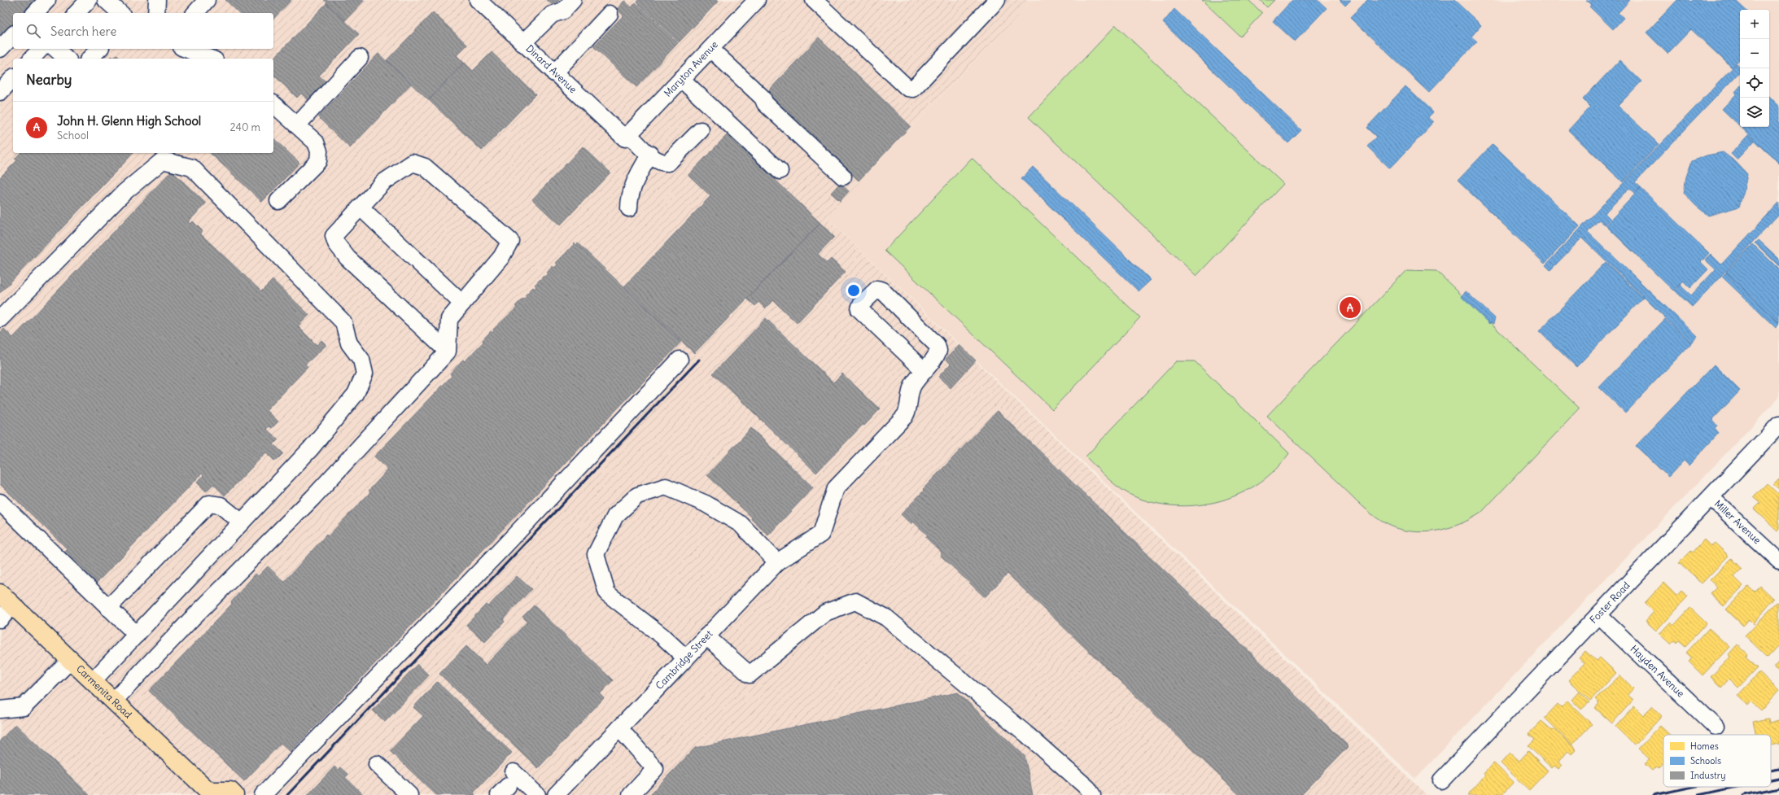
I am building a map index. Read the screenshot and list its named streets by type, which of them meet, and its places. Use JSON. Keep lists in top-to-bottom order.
{
  "streets": {
    "main road": ["Carmenita Road"],
    "street": [
      "Dinard Avenue",
      "Maryton Avenue",
      "Miller Avenue",
      "Foster Road",
      "Cambridge Street",
      "Hayden Avenue"
    ]
  },
  "crossings": [
    ["Dinard Avenue", "Maryton Avenue"],
    ["Miller Avenue", "Foster Road"],
    ["Foster Road", "Hayden Avenue"]
  ],
  "legend": ["Homes", "Schools", "Industry"],
  "page": {
    "map_buttons": ["+", "−"],
    "search": "Search here",
    "heading": "Nearby",
    "list": [
      {
        "mark": "A",
        "name": "John H. Glenn High School",
        "note": "School",
        "value": "240 m"
      }
    ],
    "pins": "A"
  }
}
